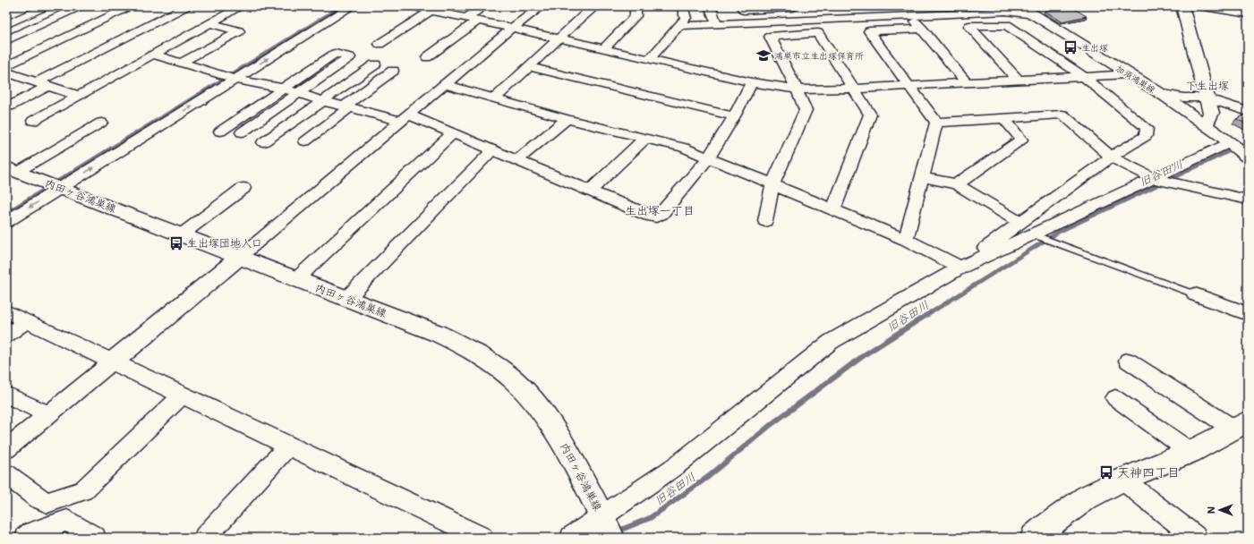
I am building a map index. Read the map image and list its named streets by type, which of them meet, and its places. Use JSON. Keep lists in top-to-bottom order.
{
  "streets": {
    "main road": ["加須鴻巣線", "内田ヶ谷鴻巣線"]
  },
  "districts": ["下生出塚", "生出塚一丁目"],
  "water": ["旧谷田川"],
  "places": {
    "bus stop": ["生出塚", "生出塚団地入口", "天神四丁目"],
    "school or university": ["鴻巣市立生出塚保育所"]
  },
  "north": "left"
}
